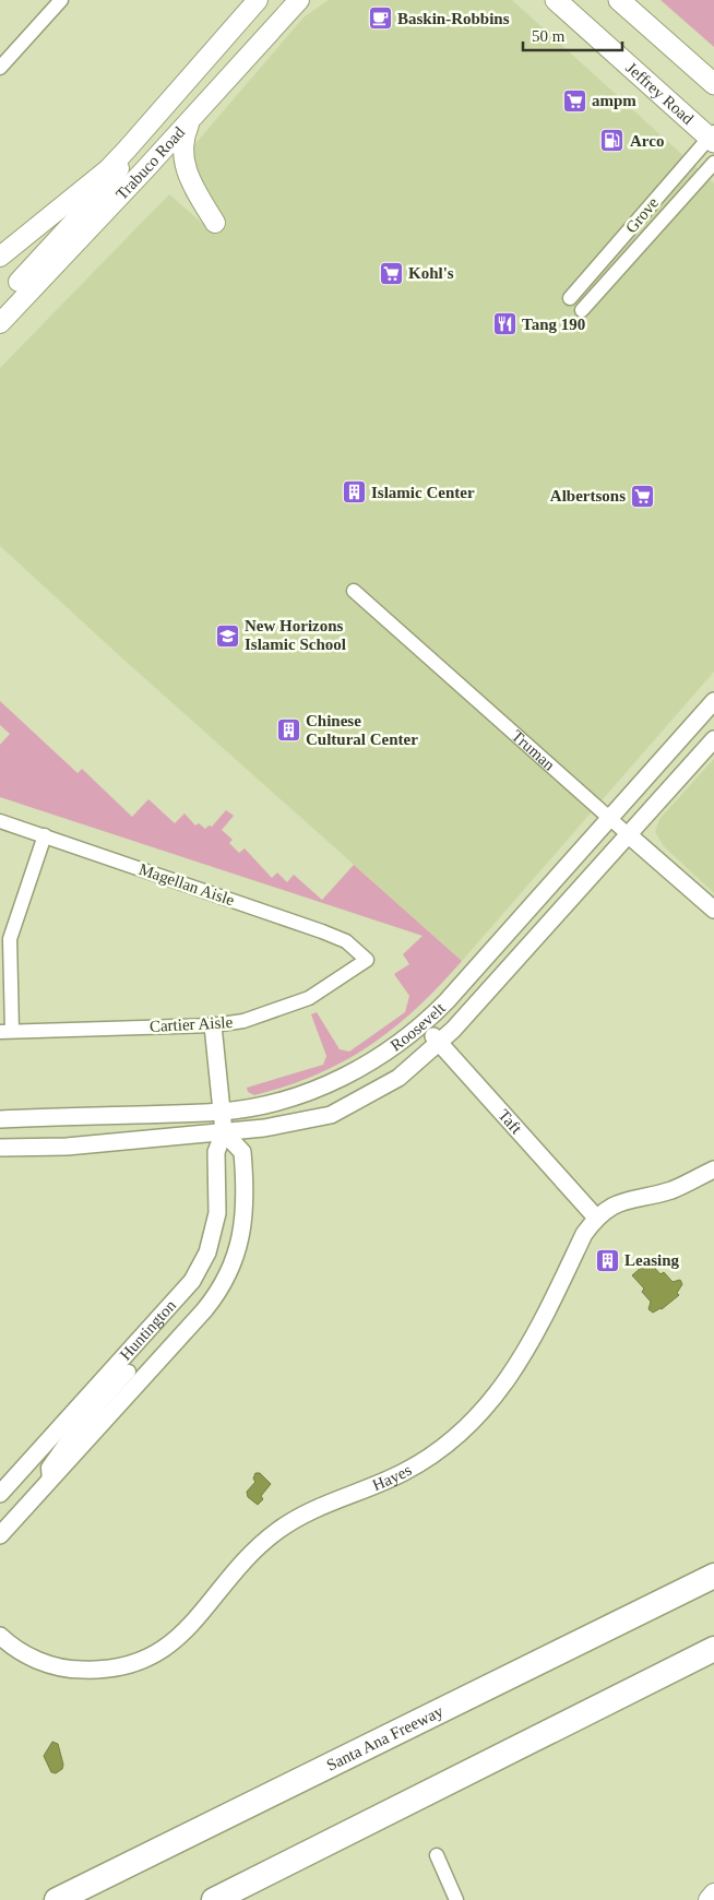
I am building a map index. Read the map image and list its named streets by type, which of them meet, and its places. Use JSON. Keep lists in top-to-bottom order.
{
  "streets": {
    "highway": ["Santa Ana Freeway"],
    "main road": ["Jeffrey Road", "Trabuco Road"],
    "street": [
      "Grove",
      "Truman",
      "Magellan Aisle",
      "Cartier Aisle",
      "Roosevelt",
      "Taft",
      "Huntington",
      "Hayes"
    ]
  },
  "crossings": [
    ["Jeffrey Road", "Grove"],
    ["Truman", "Roosevelt"],
    ["Magellan Aisle", "Cartier Aisle"],
    ["Cartier Aisle", "Huntington"],
    ["Roosevelt", "Taft"],
    ["Roosevelt", "Huntington"],
    ["Taft", "Hayes"]
  ],
  "places": {
    "cafe": ["Baskin-Robbins"],
    "supermarket": ["ampm", "Kohl's", "Albertsons"],
    "fuel station": ["Arco"],
    "restaurant": ["Tang 190"],
    "building": ["Islamic Center", "Chinese Cultural Center", "Leasing"],
    "school or university": ["New Horizons Islamic School"]
  },
  "scale_bar": "50 m"
}
